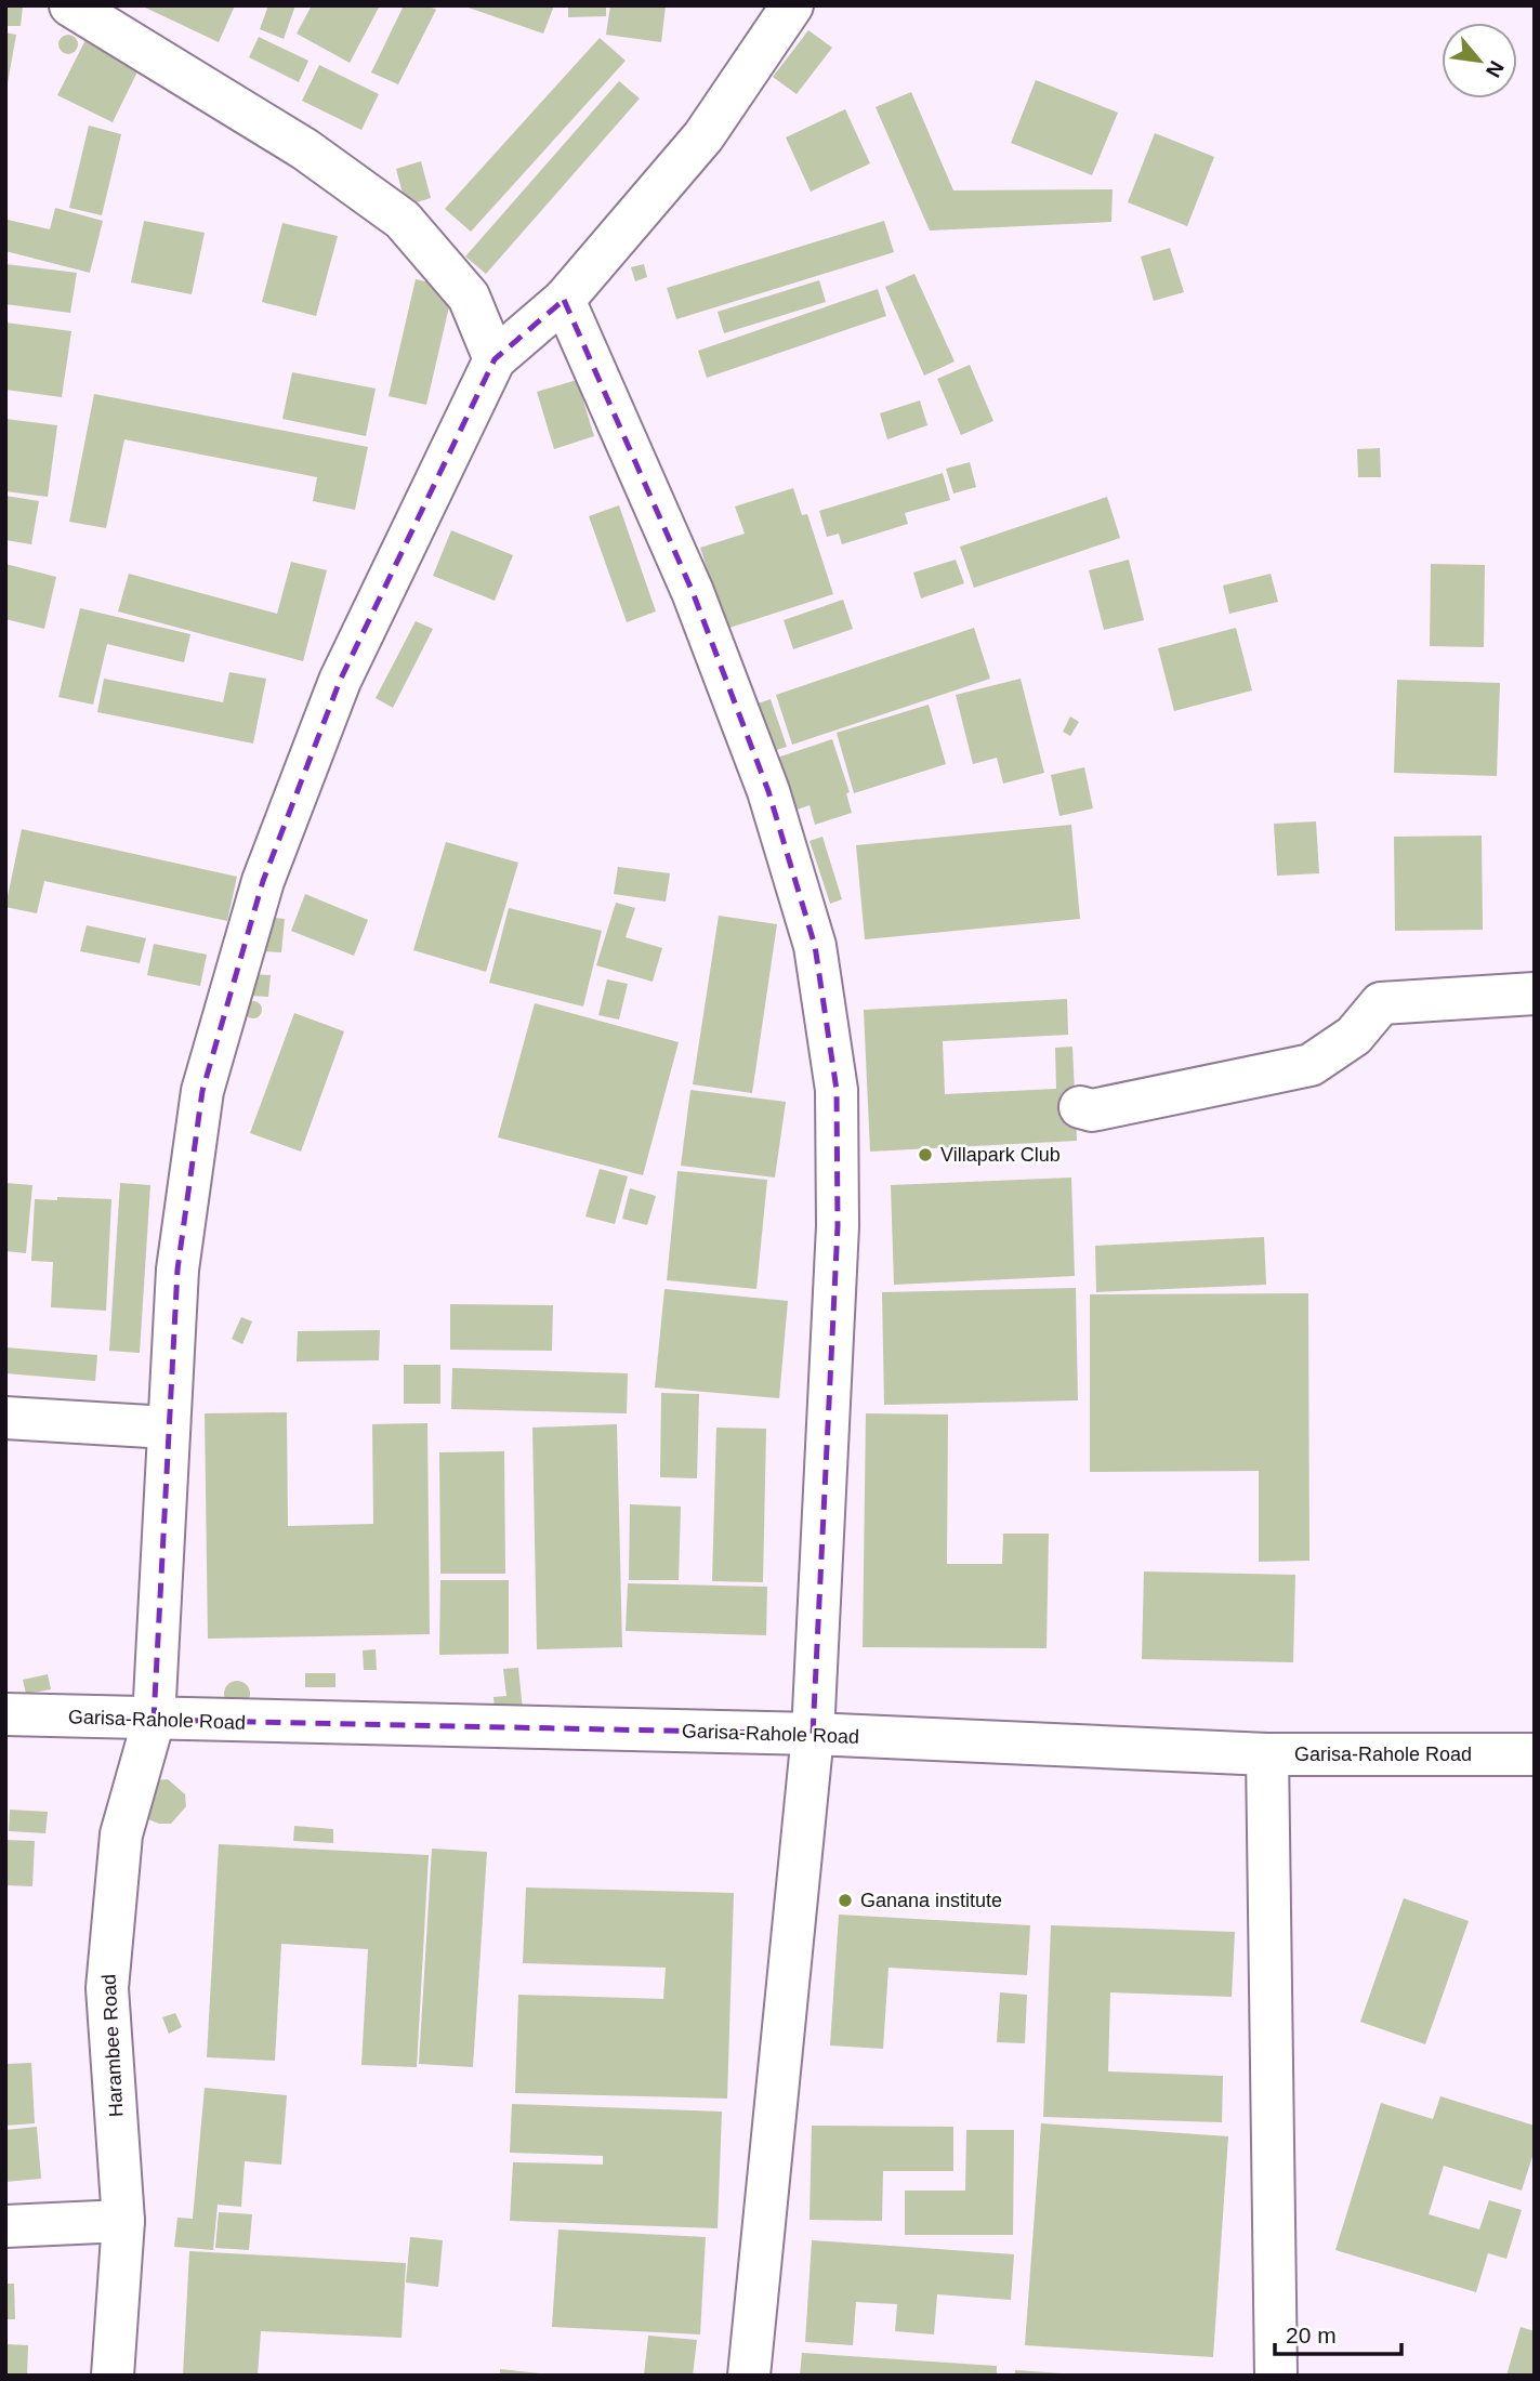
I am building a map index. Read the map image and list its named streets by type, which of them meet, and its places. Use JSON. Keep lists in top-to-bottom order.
{
  "streets": {
    "street": ["Garisa-Rahole Road", "Harambee Road"]
  },
  "crossings": [
    ["Garisa-Rahole Road", "Harambee Road"]
  ],
  "places": ["Villapark Club", "Ganana institute"],
  "scale_bar": "20 m",
  "north": "bottom right"
}
